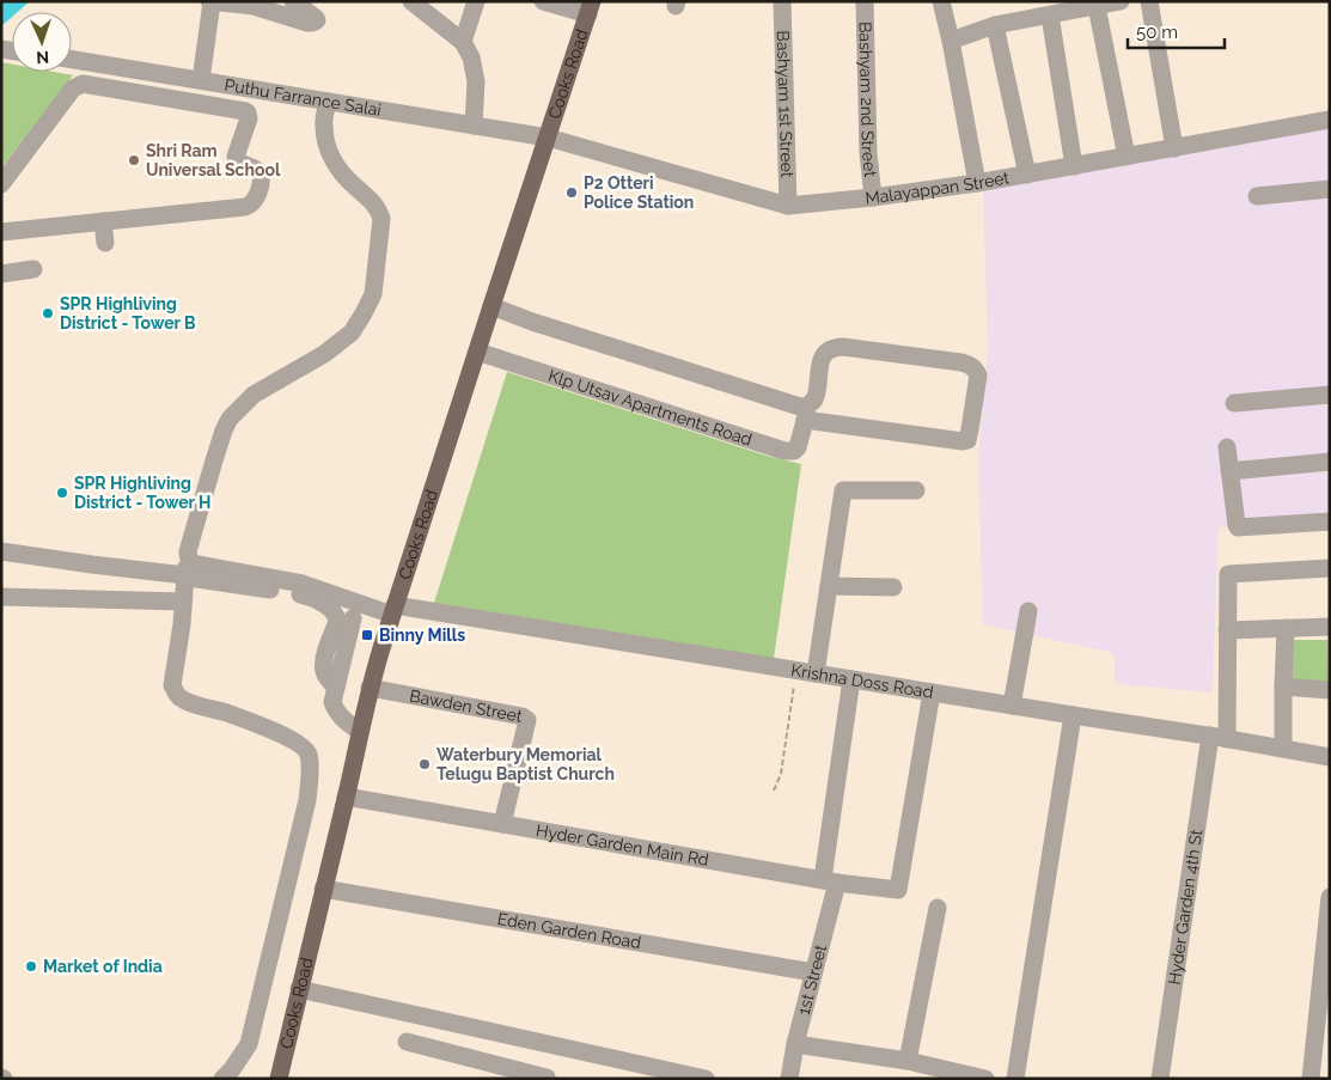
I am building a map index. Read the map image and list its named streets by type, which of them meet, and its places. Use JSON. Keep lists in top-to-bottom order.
{
  "streets": {
    "main road": ["Cooks Road"],
    "street": [
      "Puthu Farrance Salai",
      "Bashyam 2nd Street",
      "Bashyam 1st Street",
      "Malayappan Street",
      "Klp Utsav Apartments Road",
      "Krishna Doss Road",
      "Bawden Street",
      "Hyder Garden Main Rd",
      "Hyder Garden 4th St",
      "Eden Garden Road",
      "1st Street"
    ]
  },
  "crossings": [
    ["Cooks Road", "Puthu Farrance Salai"],
    ["Cooks Road", "Malayappan Street"],
    ["Cooks Road", "Klp Utsav Apartments Road"],
    ["Cooks Road", "Krishna Doss Road"],
    ["Cooks Road", "Bawden Street"],
    ["Cooks Road", "Hyder Garden Main Rd"],
    ["Cooks Road", "Eden Garden Road"],
    ["Puthu Farrance Salai", "Malayappan Street"],
    ["Bashyam 2nd Street", "Malayappan Street"],
    ["Bashyam 1st Street", "Malayappan Street"],
    ["Krishna Doss Road", "Hyder Garden Main Rd"],
    ["Krishna Doss Road", "Hyder Garden 4th St"],
    ["Krishna Doss Road", "1st Street"],
    ["Bawden Street", "Hyder Garden Main Rd"],
    ["Hyder Garden Main Rd", "1st Street"],
    ["Eden Garden Road", "1st Street"]
  ],
  "places": {
    "other": [
      "Shri Ram Universal School",
      "P2 Otteri Police Station",
      "SPR Highliving District - Tower B",
      "SPR Highliving District - Tower H",
      "Waterbury Memorial Telugu Baptist Church",
      "Market of India"
    ],
    "transit": ["Binny Mills"]
  },
  "scale_bar": "50 m",
  "north": "bottom"
}
